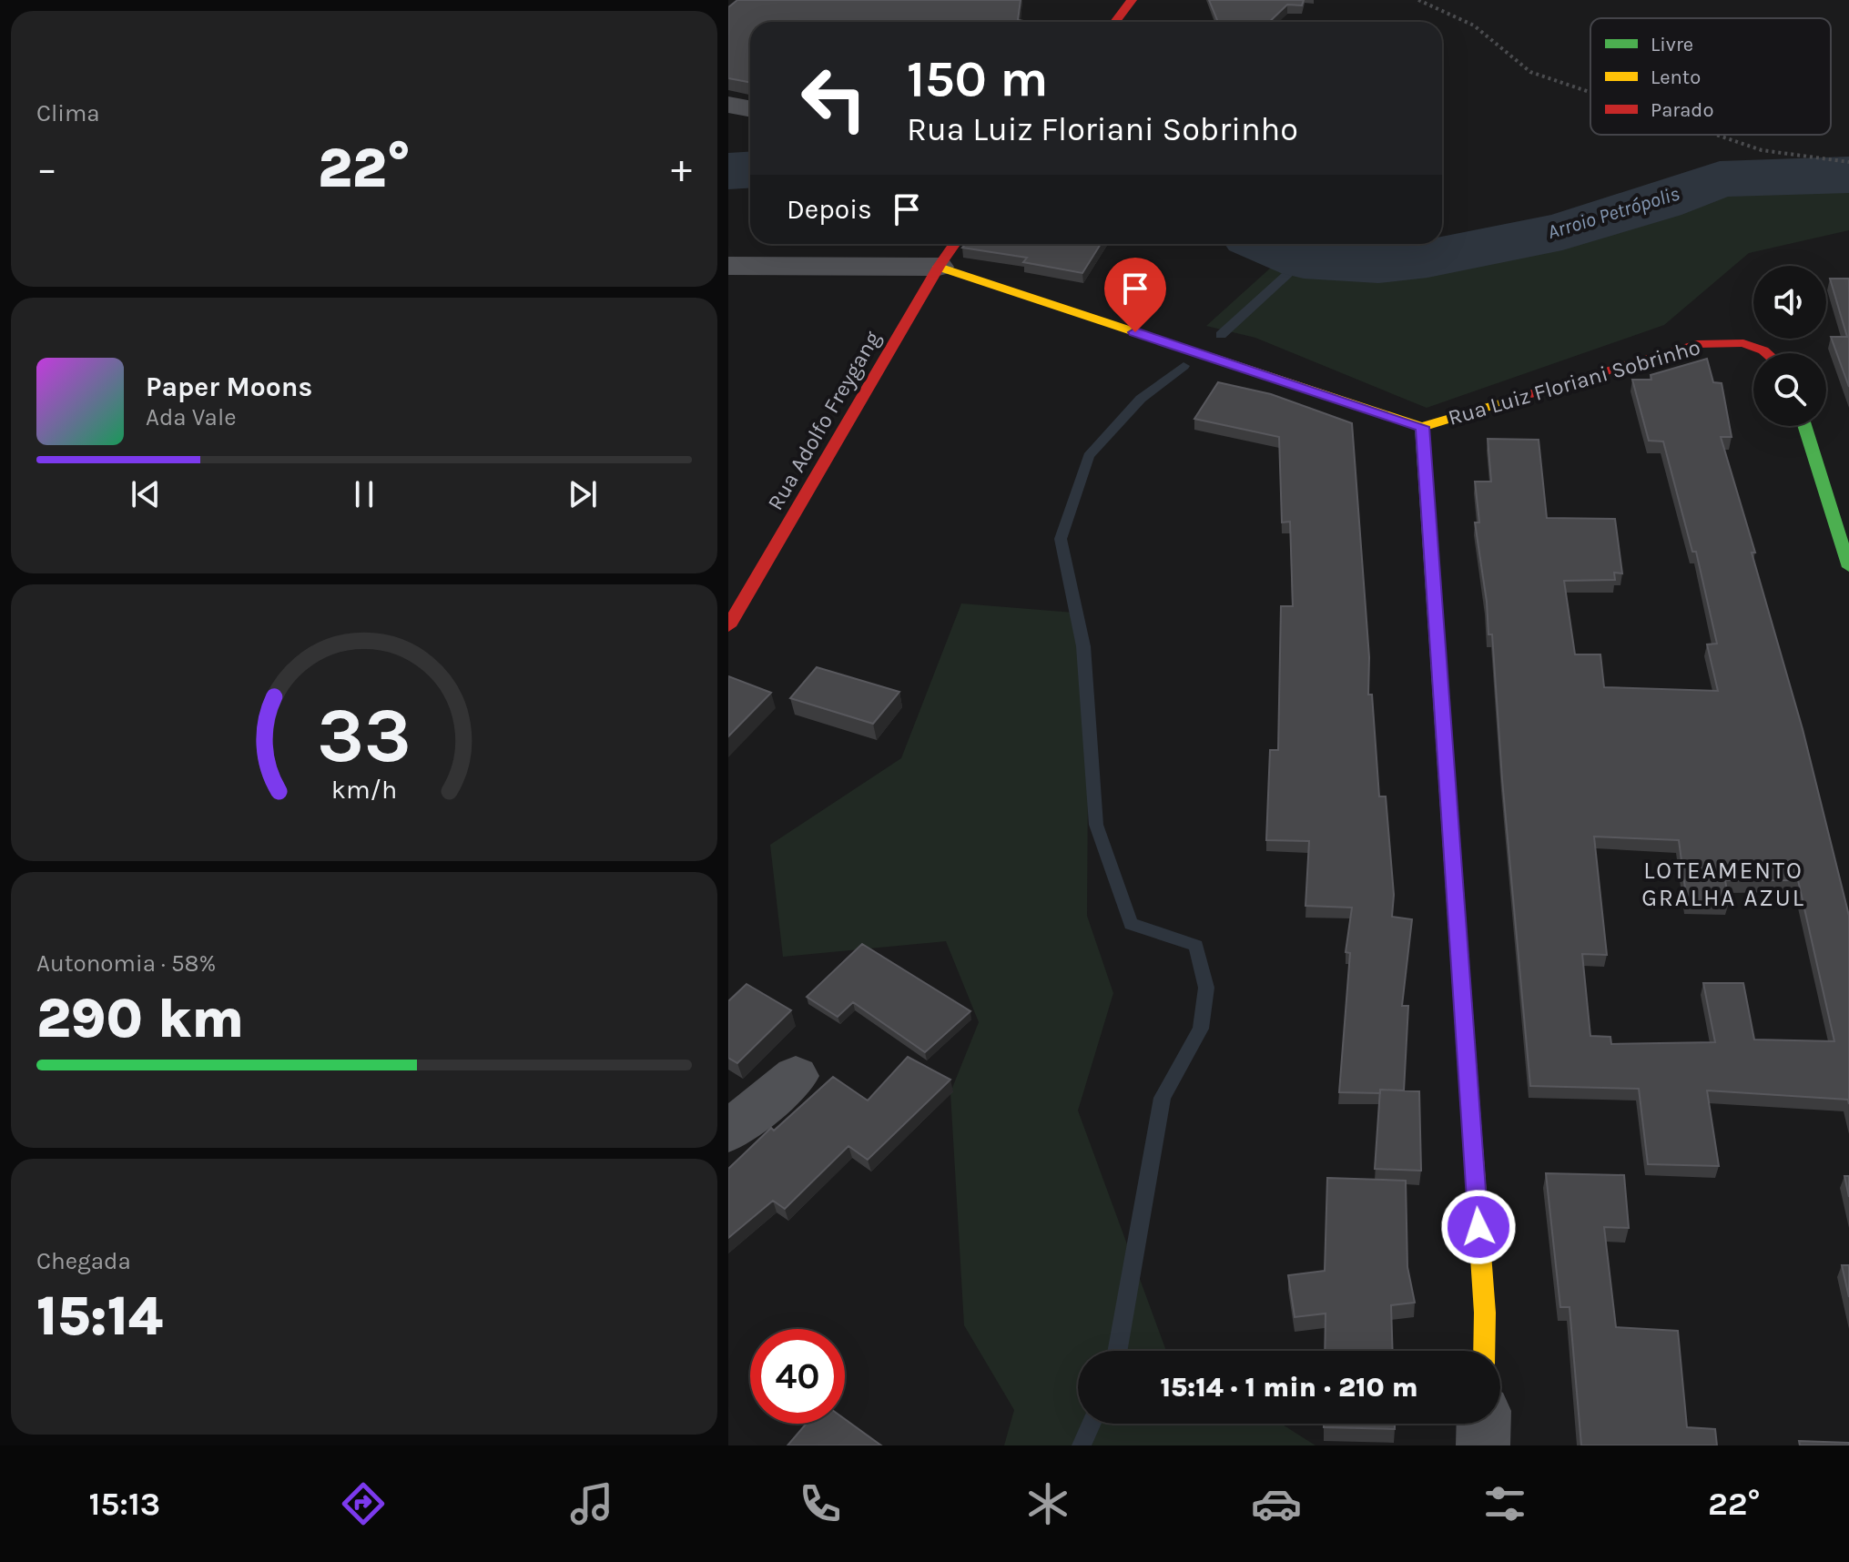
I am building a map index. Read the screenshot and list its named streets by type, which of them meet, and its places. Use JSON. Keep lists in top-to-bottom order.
{
  "streets": {
    "street": ["Rua Luiz Floriani Sobrinho", "Rua Adolfo Freygang"]
  },
  "crossings": [
    ["Rua Luiz Floriani Sobrinho", "Rua Adolfo Freygang"]
  ],
  "districts": ["LOTEAMENTO GRALHA AZUL"],
  "water": ["Arroio Petrópolis"],
  "legend": ["Livre", "Lento", "Parado"],
  "page": {
    "tile": [
      "Clima",
      ["Autonomia · 58%", "290 km"],
      ["Chegada", "15:14"]
    ],
    "turn": ["150 m", "Rua Luiz Floriani Sobrinho"],
    "heat": ["−", "22°", "+"],
    "then": "Depois",
    "song": ["Paper Moons", "Ada Vale"],
    "limit": "40",
    "trip": "15:14 · 1 min · 210 m",
    "tabs": ["15:13", "22°"],
    "gauge": ["33", "km/h"]
  }
}
